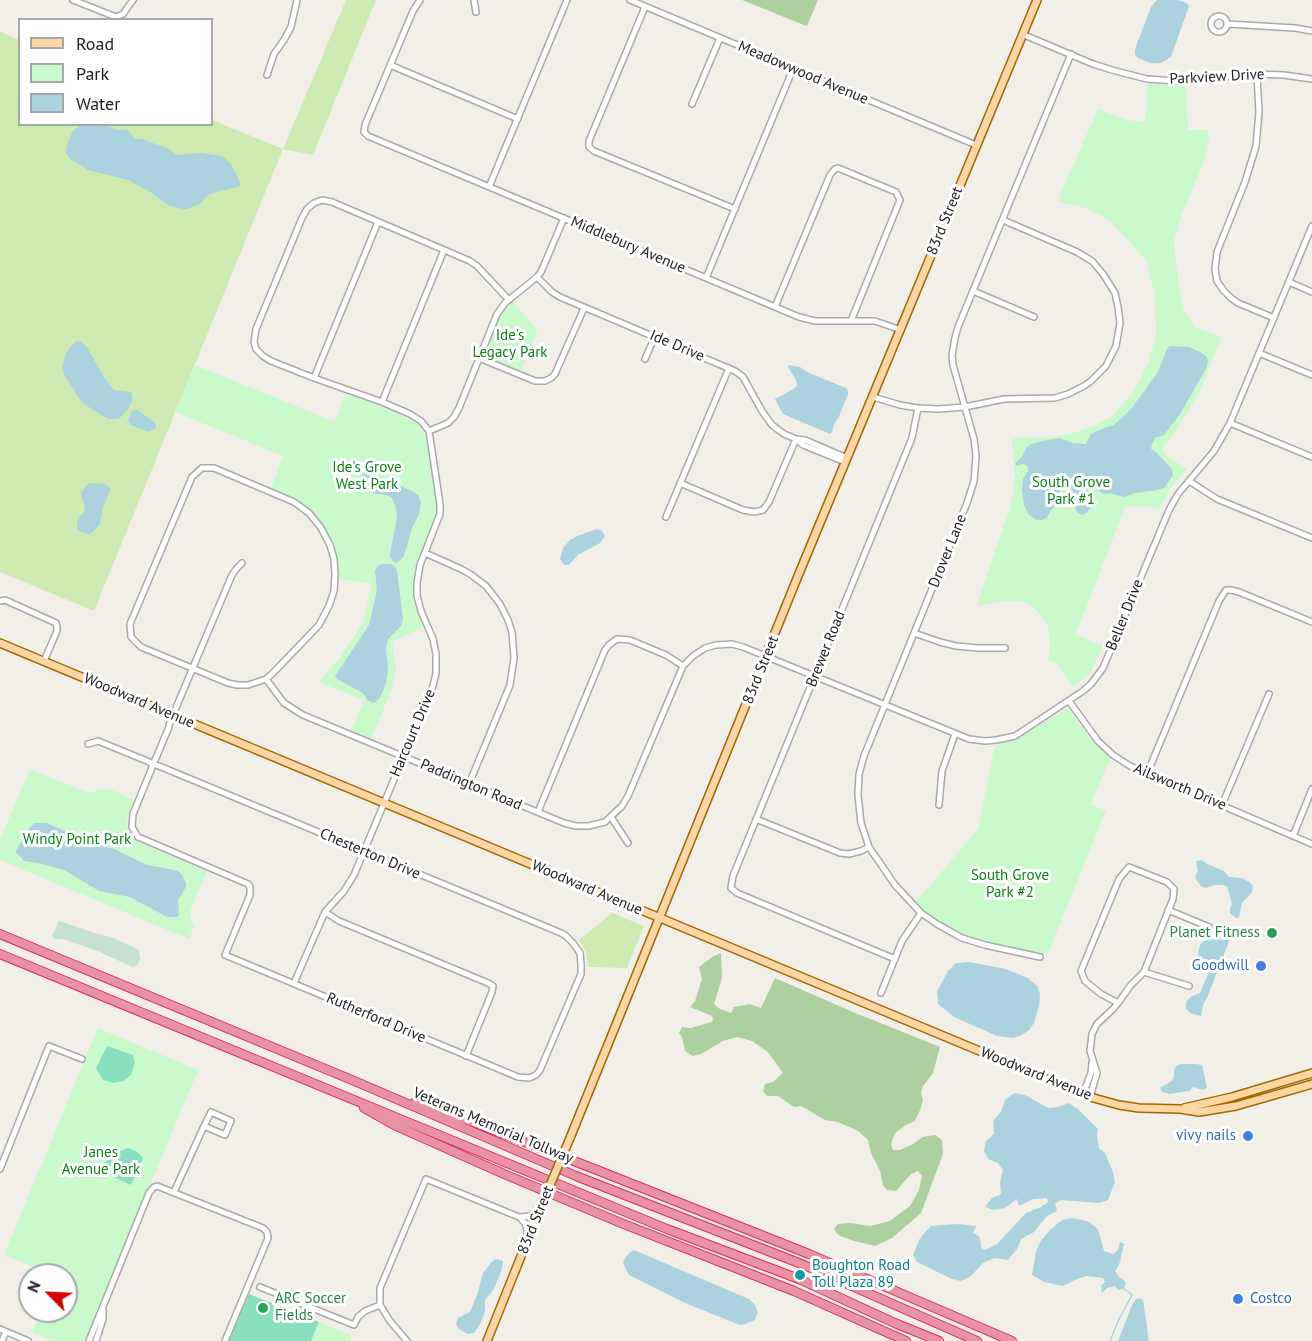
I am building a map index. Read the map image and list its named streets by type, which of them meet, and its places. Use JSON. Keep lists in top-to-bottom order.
{
  "streets": {
    "highway": ["Veterans Memorial Tollway"],
    "main road": ["83rd Street", "Woodward Avenue"],
    "street": [
      "Meadowwood Avenue",
      "Parkview Drive",
      "Middlebury Avenue",
      "Ide Drive",
      "Drover Lane",
      "Beller Drive",
      "Brewer Road",
      "Harcourt Drive",
      "Paddington Road",
      "Ailsworth Drive",
      "Chesterton Drive",
      "Rutherford Drive"
    ]
  },
  "crossings": [
    ["Meadowwood Avenue", "83rd Street"],
    ["Parkview Drive", "83rd Street"],
    ["Parkview Drive", "Drover Lane"],
    ["83rd Street", "Middlebury Avenue"],
    ["83rd Street", "Ide Drive"],
    ["83rd Street", "Beller Drive"],
    ["83rd Street", "Woodward Avenue"],
    ["Drover Lane", "Beller Drive"],
    ["Beller Drive", "Brewer Road"],
    ["Beller Drive", "Ailsworth Drive"],
    ["Woodward Avenue", "Harcourt Drive"],
    ["Harcourt Drive", "Paddington Road"],
    ["Harcourt Drive", "Chesterton Drive"],
    ["Harcourt Drive", "Rutherford Drive"],
    ["Chesterton Drive", "Rutherford Drive"]
  ],
  "parks": [
    "Ide's Legacy Park",
    "Ide's Grove West Park",
    "South Grove Park #1",
    "Windy Point Park",
    "South Grove Park #2",
    "Janes Avenue Park"
  ],
  "places": [
    "Planet Fitness",
    "Goodwill",
    "vivy nails",
    "Boughton Road Toll Plaza 89",
    "Costco",
    "ARC Soccer Fields"
  ],
  "legend": ["Road", "Park", "Water"],
  "north": "top left"
}
